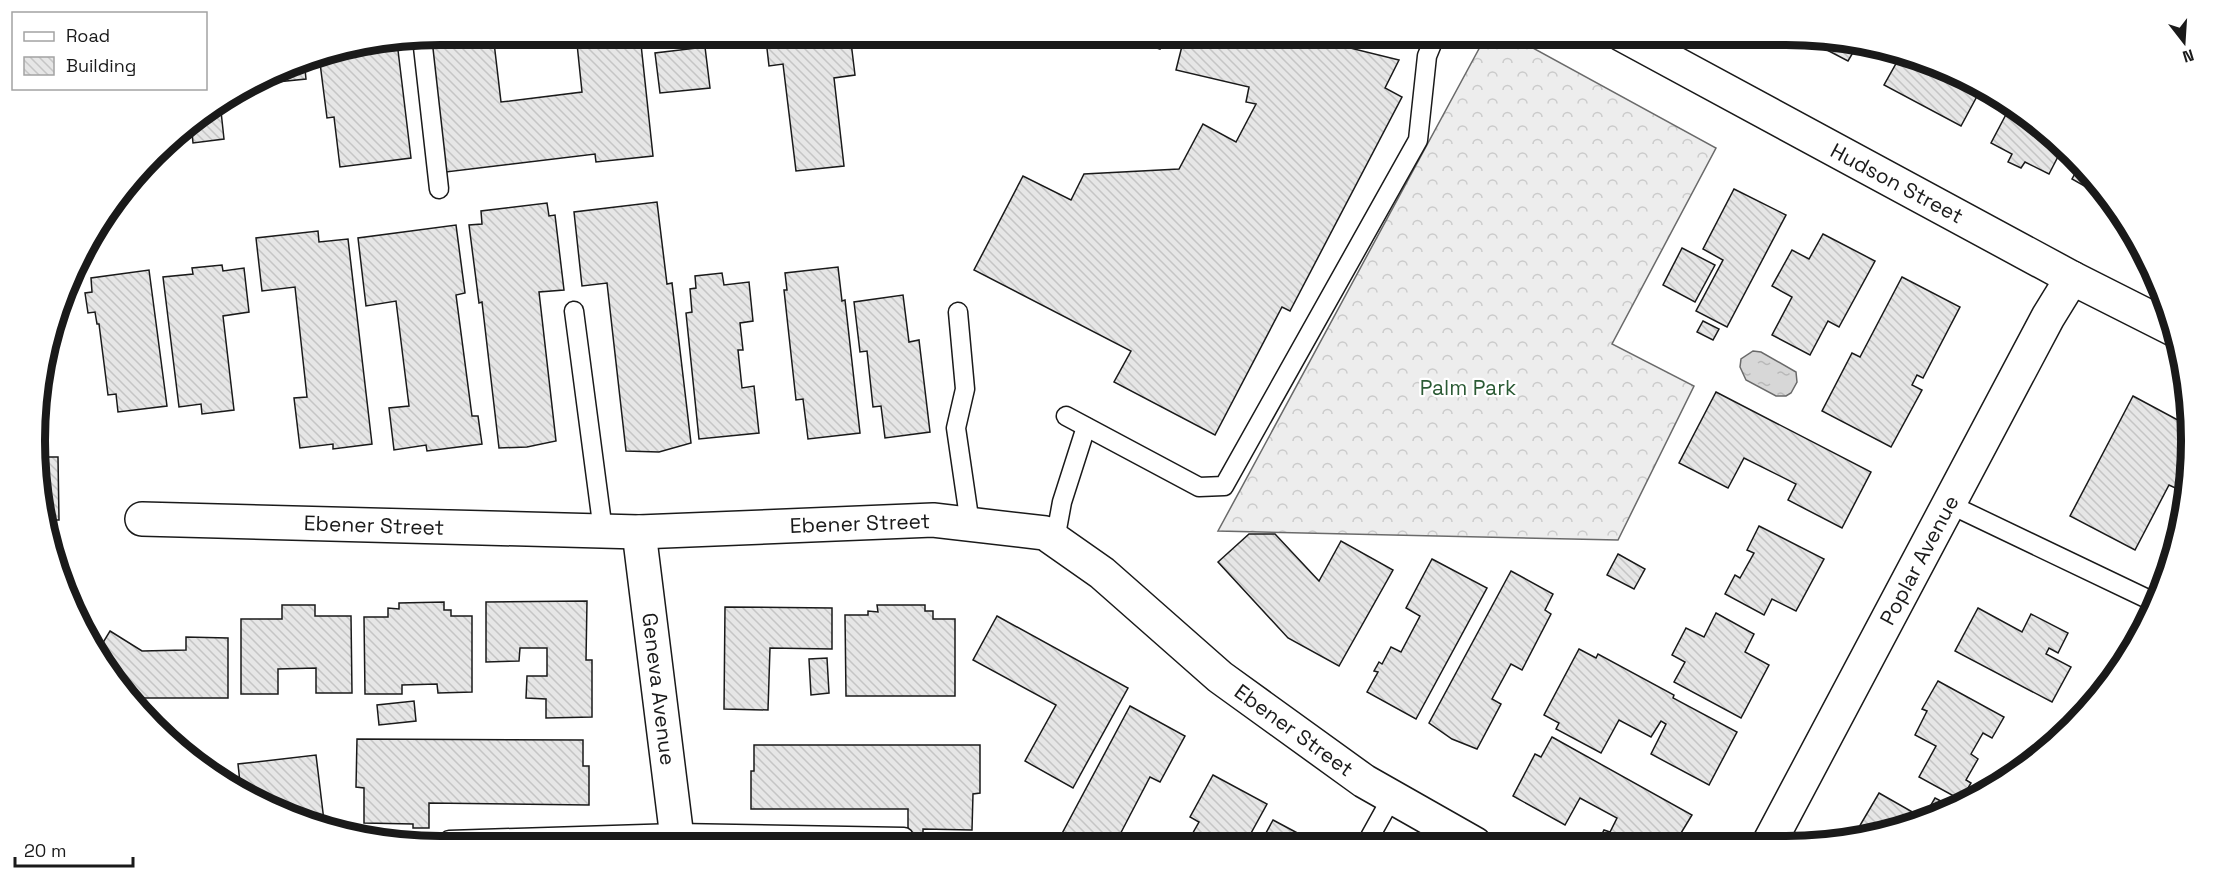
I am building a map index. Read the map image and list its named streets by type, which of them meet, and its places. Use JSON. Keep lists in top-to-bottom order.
{
  "streets": {
    "street": [
      "Hudson Street",
      "Ebener Street",
      "Poplar Avenue",
      "Geneva Avenue"
    ]
  },
  "crossings": [
    ["Hudson Street", "Poplar Avenue"],
    ["Ebener Street", "Geneva Avenue"]
  ],
  "parks": ["Palm Park"],
  "legend": ["Road", "Building"],
  "scale_bar": "20 m",
  "north": "bottom"
}
